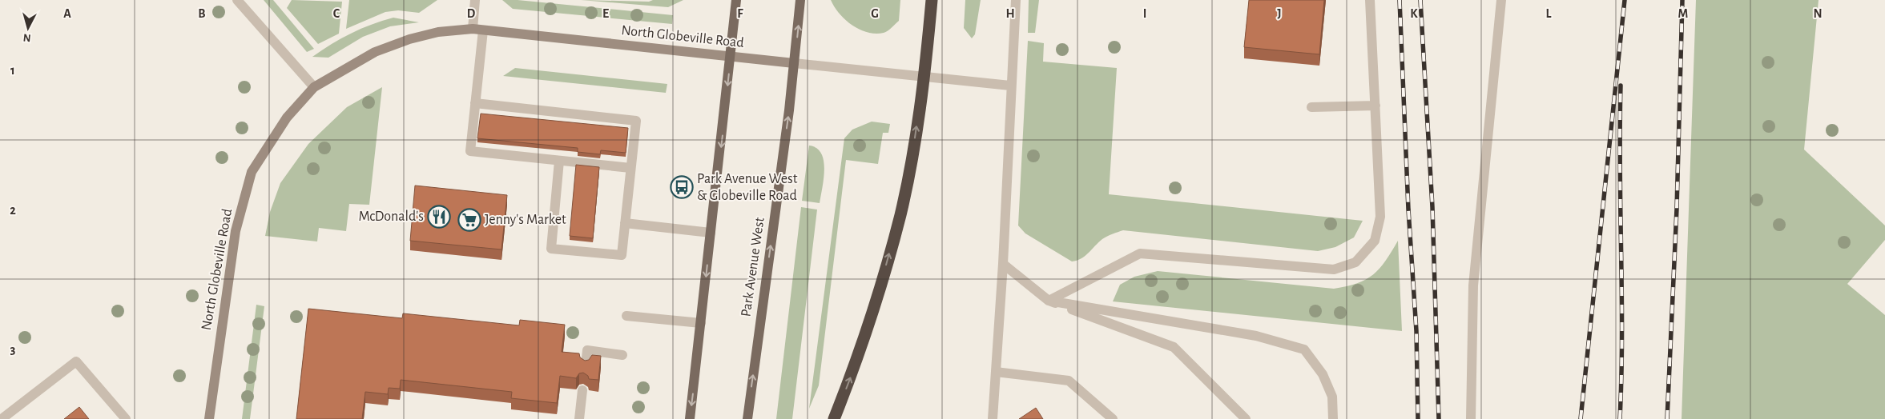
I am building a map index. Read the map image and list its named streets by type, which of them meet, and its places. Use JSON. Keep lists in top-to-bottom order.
{
  "streets": {
    "main road": ["Park Avenue West"],
    "street": ["North Globeville Road"]
  },
  "crossings": [
    ["North Globeville Road", "Park Avenue West"]
  ],
  "places": {
    "bus stop": ["Park Avenue West & Globeville Road"],
    "restaurant": ["McDonald's"],
    "supermarket": ["Jenny's Market"]
  },
  "north": "bottom",
  "grid": {
    "columns": [
      "A",
      "B",
      "C",
      "D",
      "E",
      "F",
      "G",
      "H",
      "I",
      "J",
      "K",
      "L",
      "M",
      "N"
    ],
    "rows": ["1", "2", "3"]
  }
}
